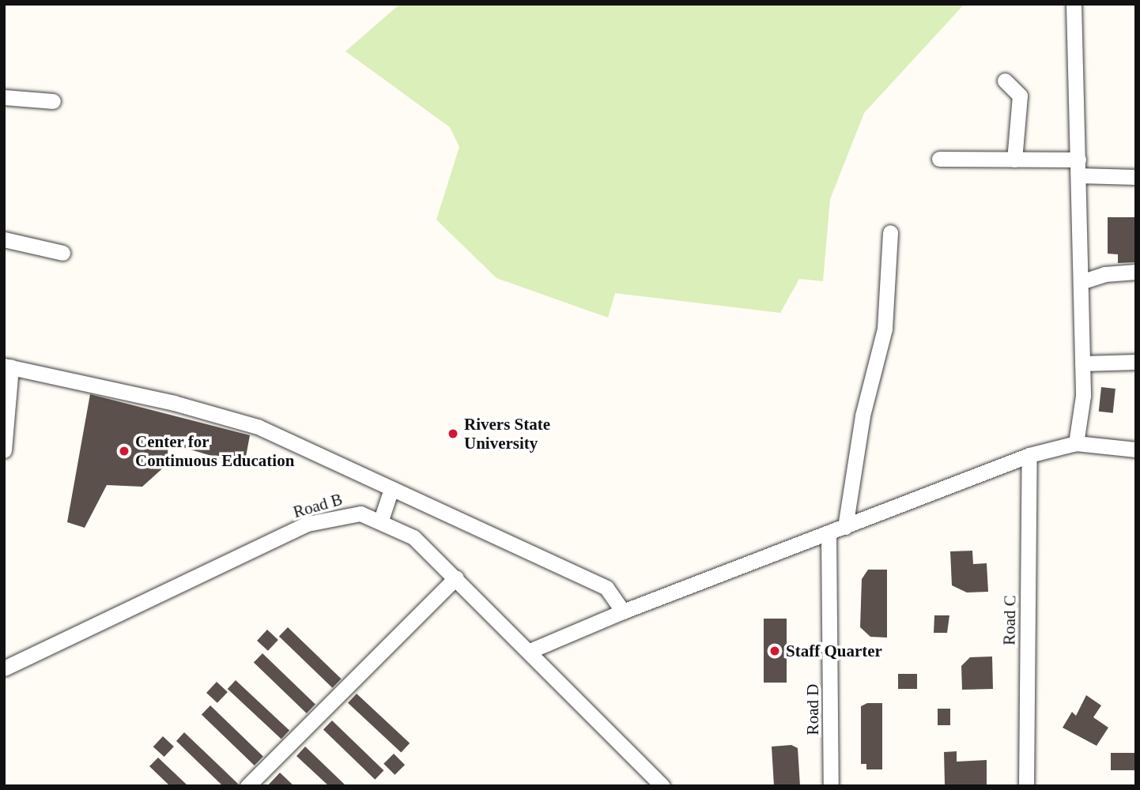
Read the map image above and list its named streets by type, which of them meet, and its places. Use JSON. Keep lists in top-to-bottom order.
{
  "streets": {
    "street": ["Road B", "Road C", "Road D"]
  },
  "places": ["Rivers State University", "Center for Continuous Education", "Staff Quarter"]
}
